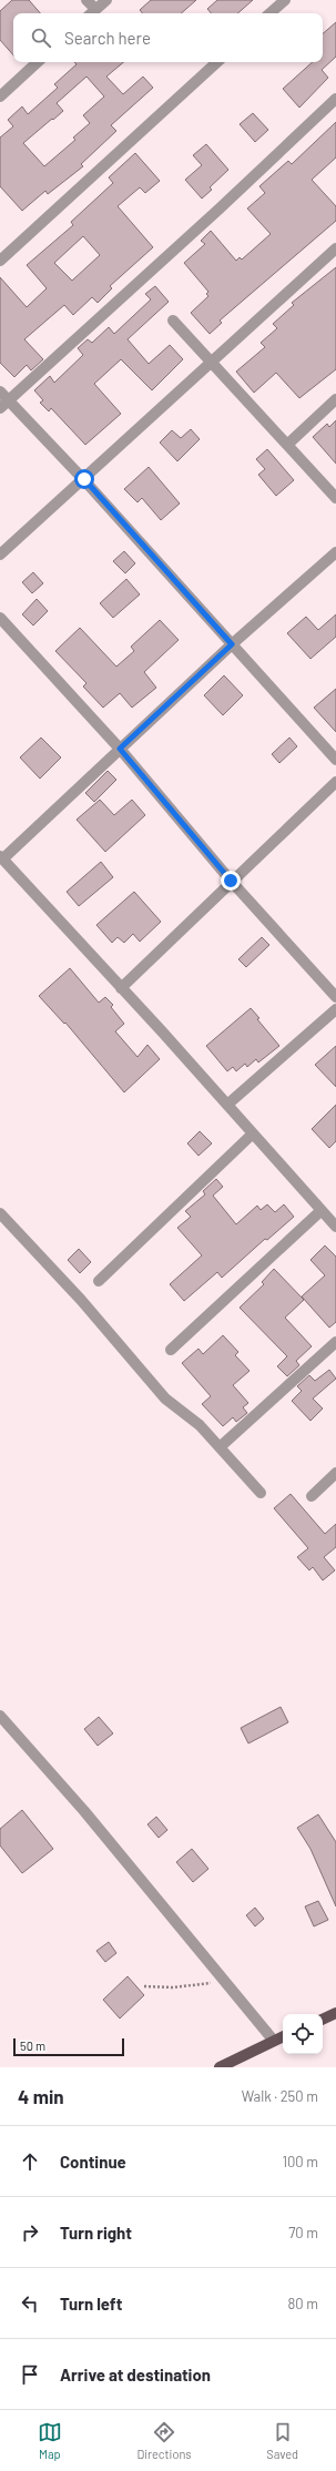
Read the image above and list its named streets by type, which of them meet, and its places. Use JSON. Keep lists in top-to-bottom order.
{
  "scale_bar": "50 m",
  "page": {
    "search": "Search here",
    "scale": "50 m",
    "heading": ["4 min", "Walk · 250 m"],
    "list": [
      ["Continue", "100 m"],
      ["Turn right", "70 m"],
      ["Turn left", "80 m"],
      "Arrive at destination"
    ],
    "nav": ["Map", "Directions", "Saved"]
  }
}
